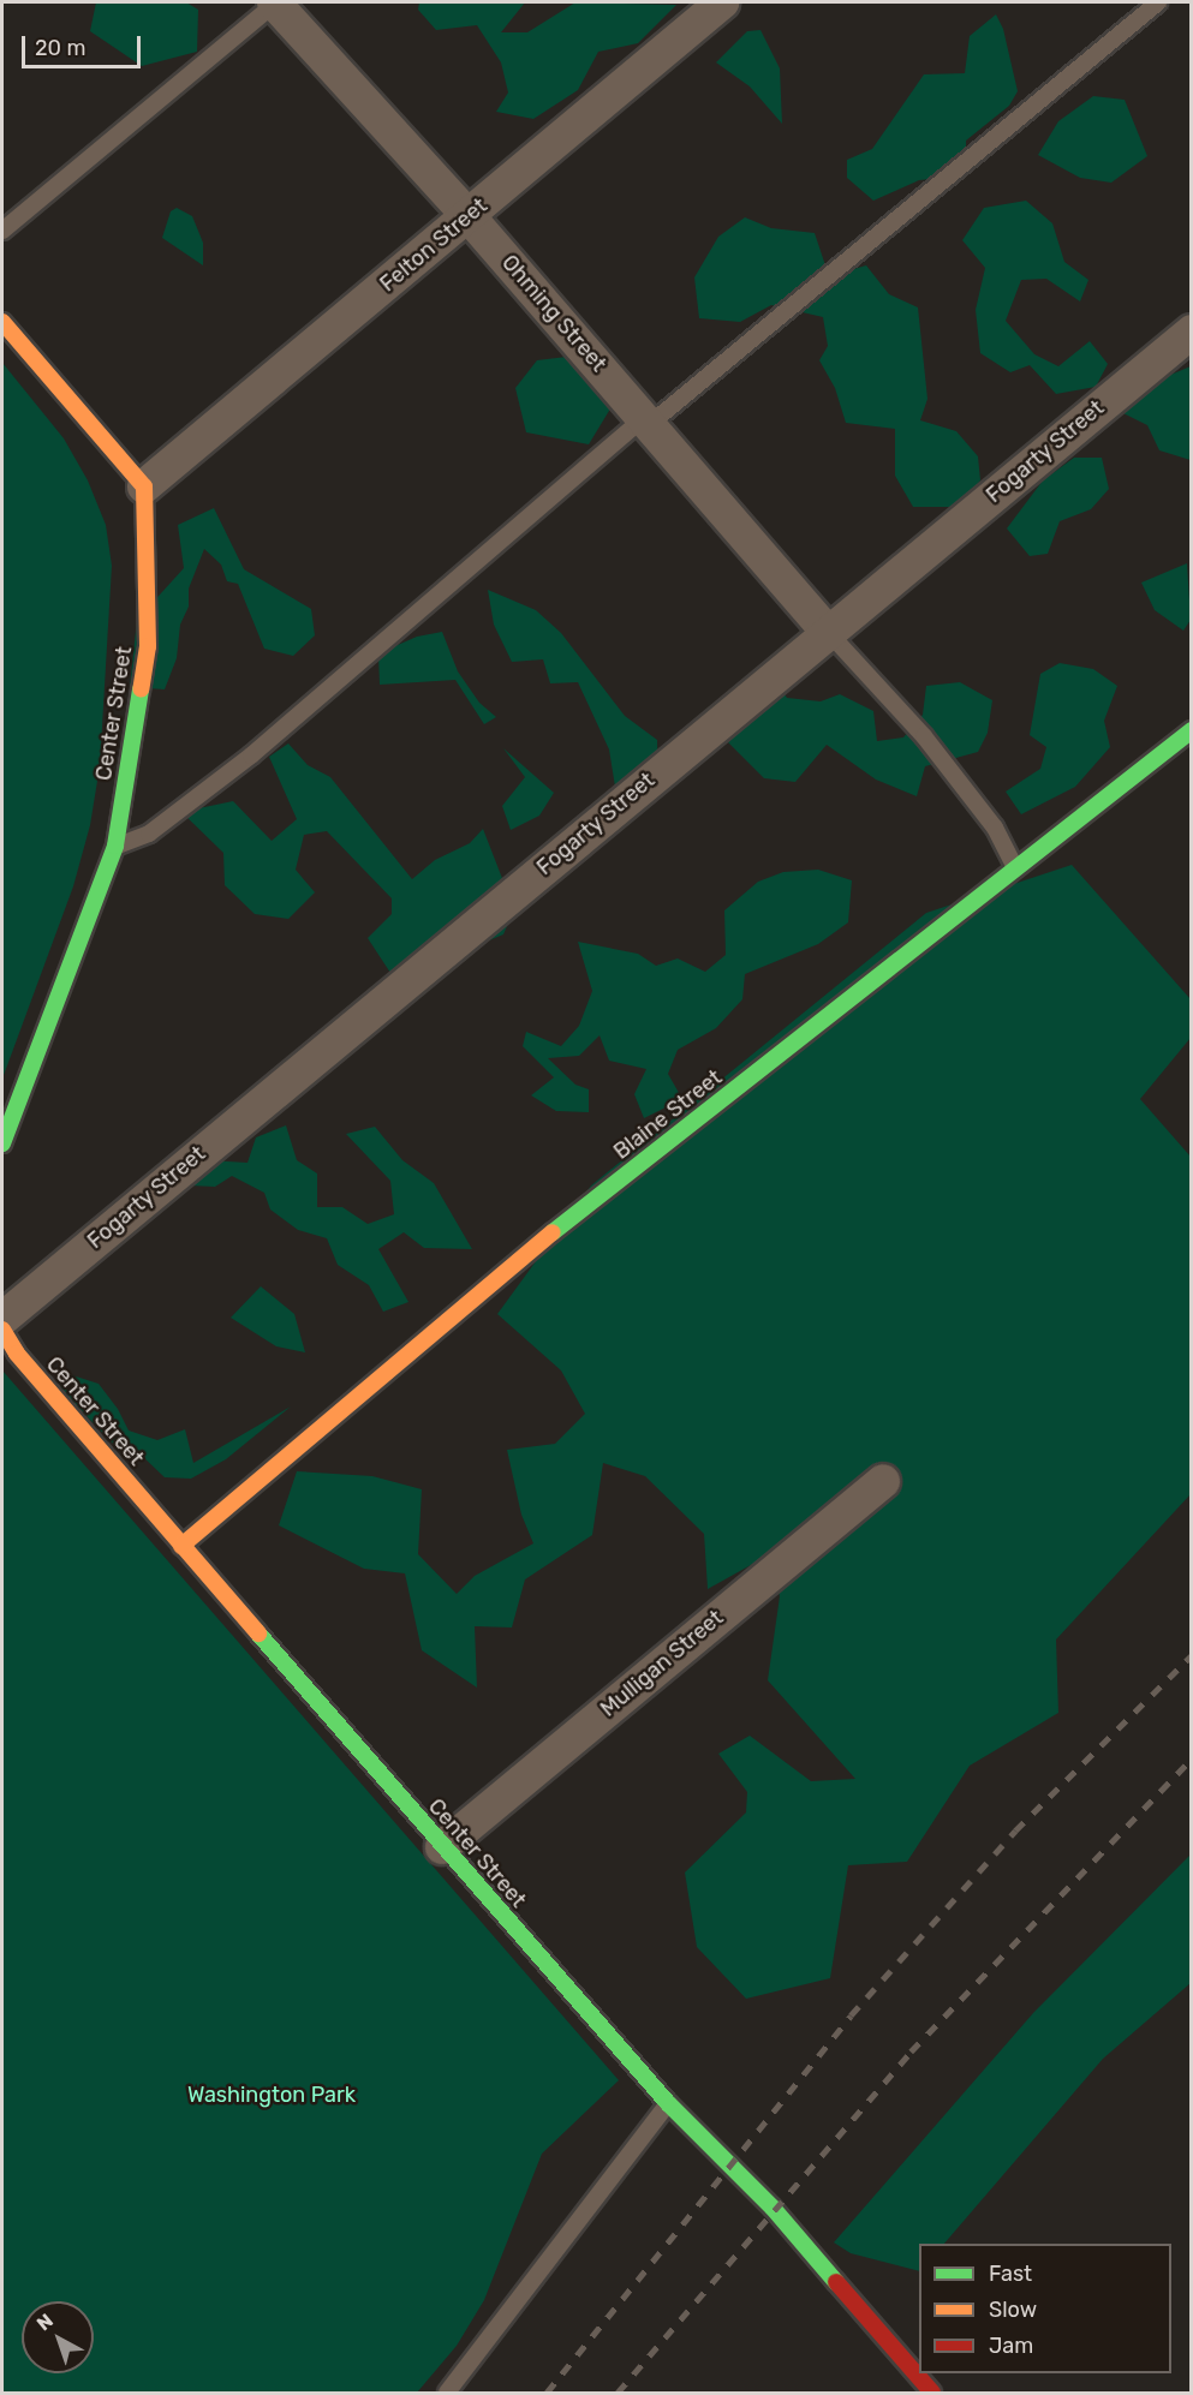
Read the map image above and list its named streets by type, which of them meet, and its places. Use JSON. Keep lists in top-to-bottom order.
{
  "streets": {
    "street": [
      "Felton Street",
      "Ohming Street",
      "Fogarty Street",
      "Center Street",
      "Blaine Street",
      "Mulligan Street"
    ]
  },
  "crossings": [
    ["Felton Street", "Ohming Street"],
    ["Felton Street", "Center Street"],
    ["Ohming Street", "Fogarty Street"],
    ["Center Street", "Blaine Street"],
    ["Center Street", "Mulligan Street"]
  ],
  "parks": ["Washington Park"],
  "legend": ["Fast", "Slow", "Jam"],
  "scale_bar": "20 m",
  "north": "top left"
}
